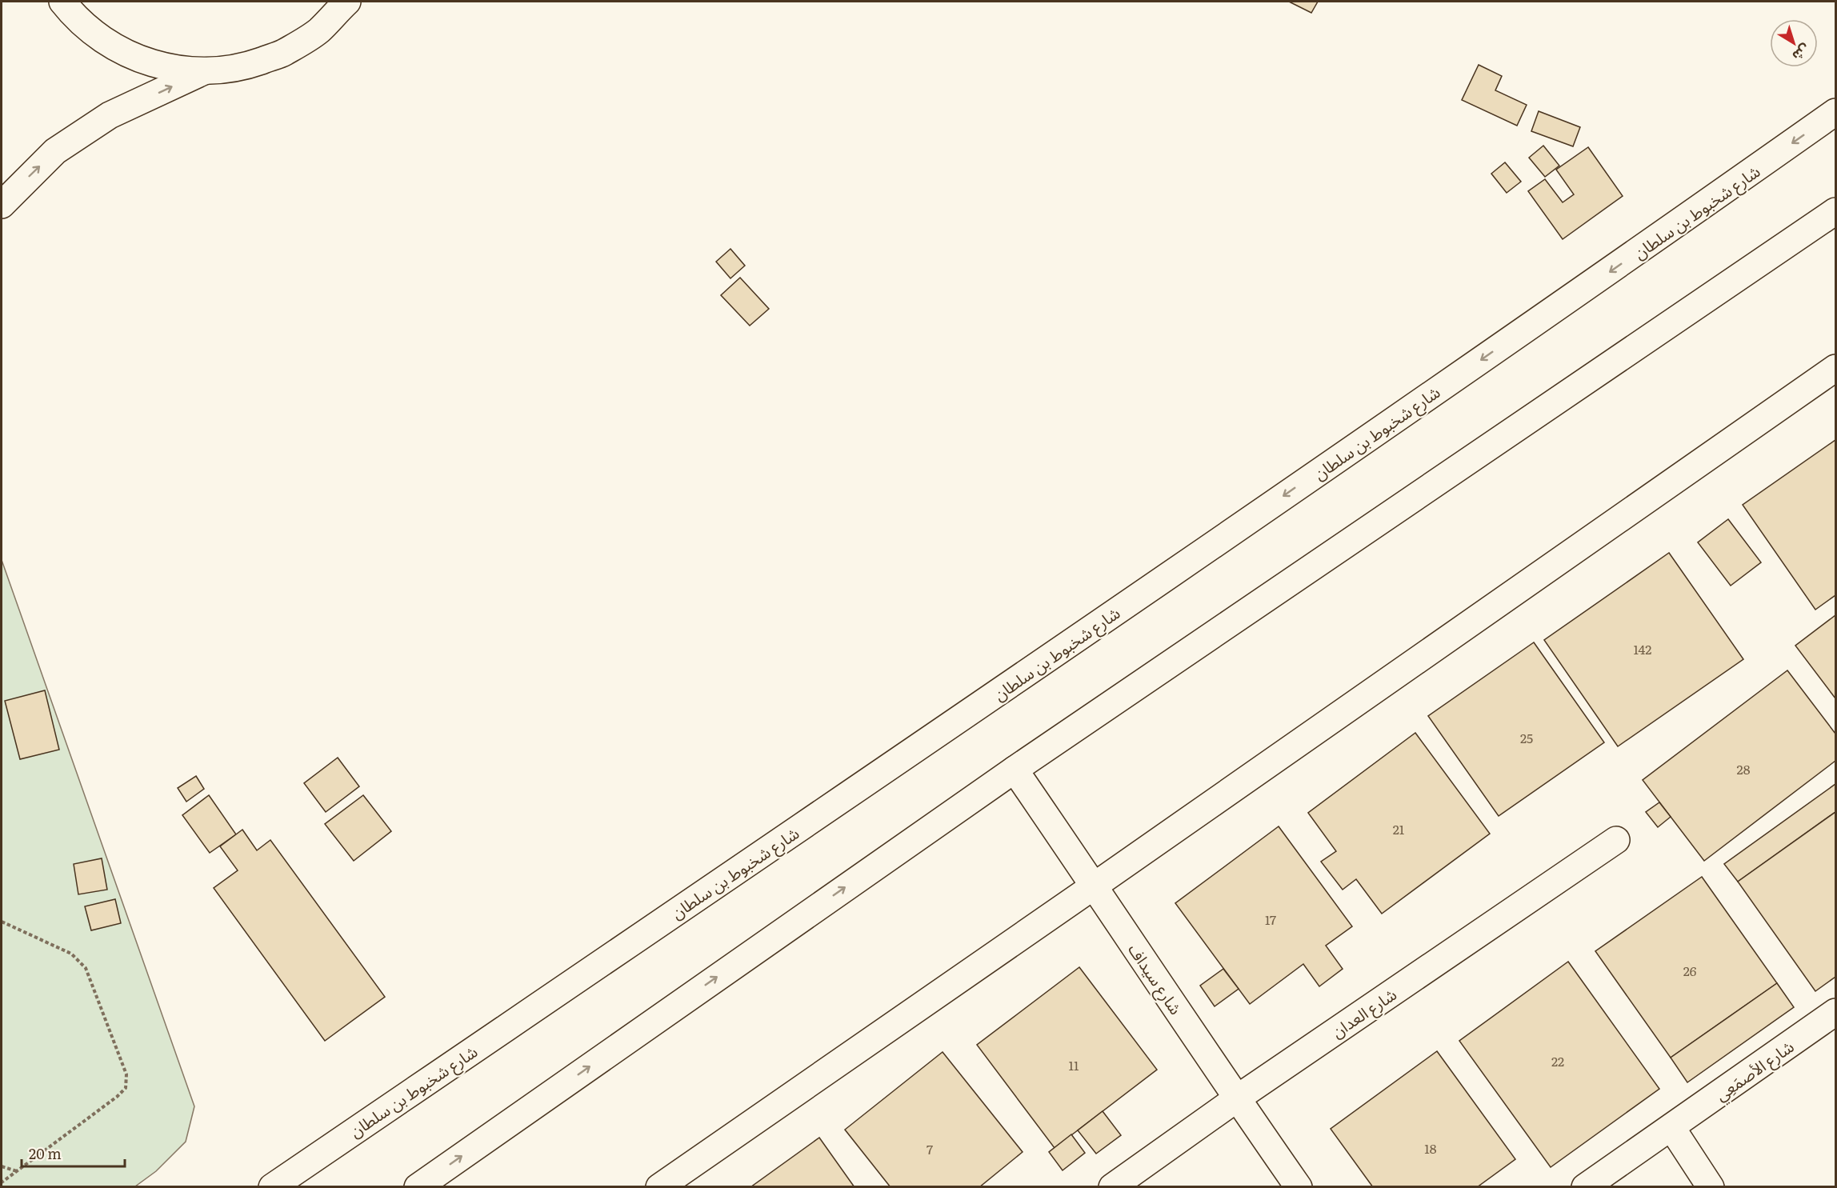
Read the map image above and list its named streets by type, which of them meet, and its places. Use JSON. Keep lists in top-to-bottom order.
{
  "streets": {
    "main road": [
      "شارع شخبوط بن سلطان",
      "شارع سيداف",
      "شارع العدان",
      "شارع الأصمَعِي"
    ]
  },
  "crossings": [
    ["شارع سيداف", "شارع العدان"]
  ],
  "house_numbers": [
    "142",
    "25",
    "28",
    "21",
    "17",
    "26",
    "22",
    "11",
    "18",
    "7"
  ],
  "scale_bar": "20 m",
  "north": "bottom right"
}
